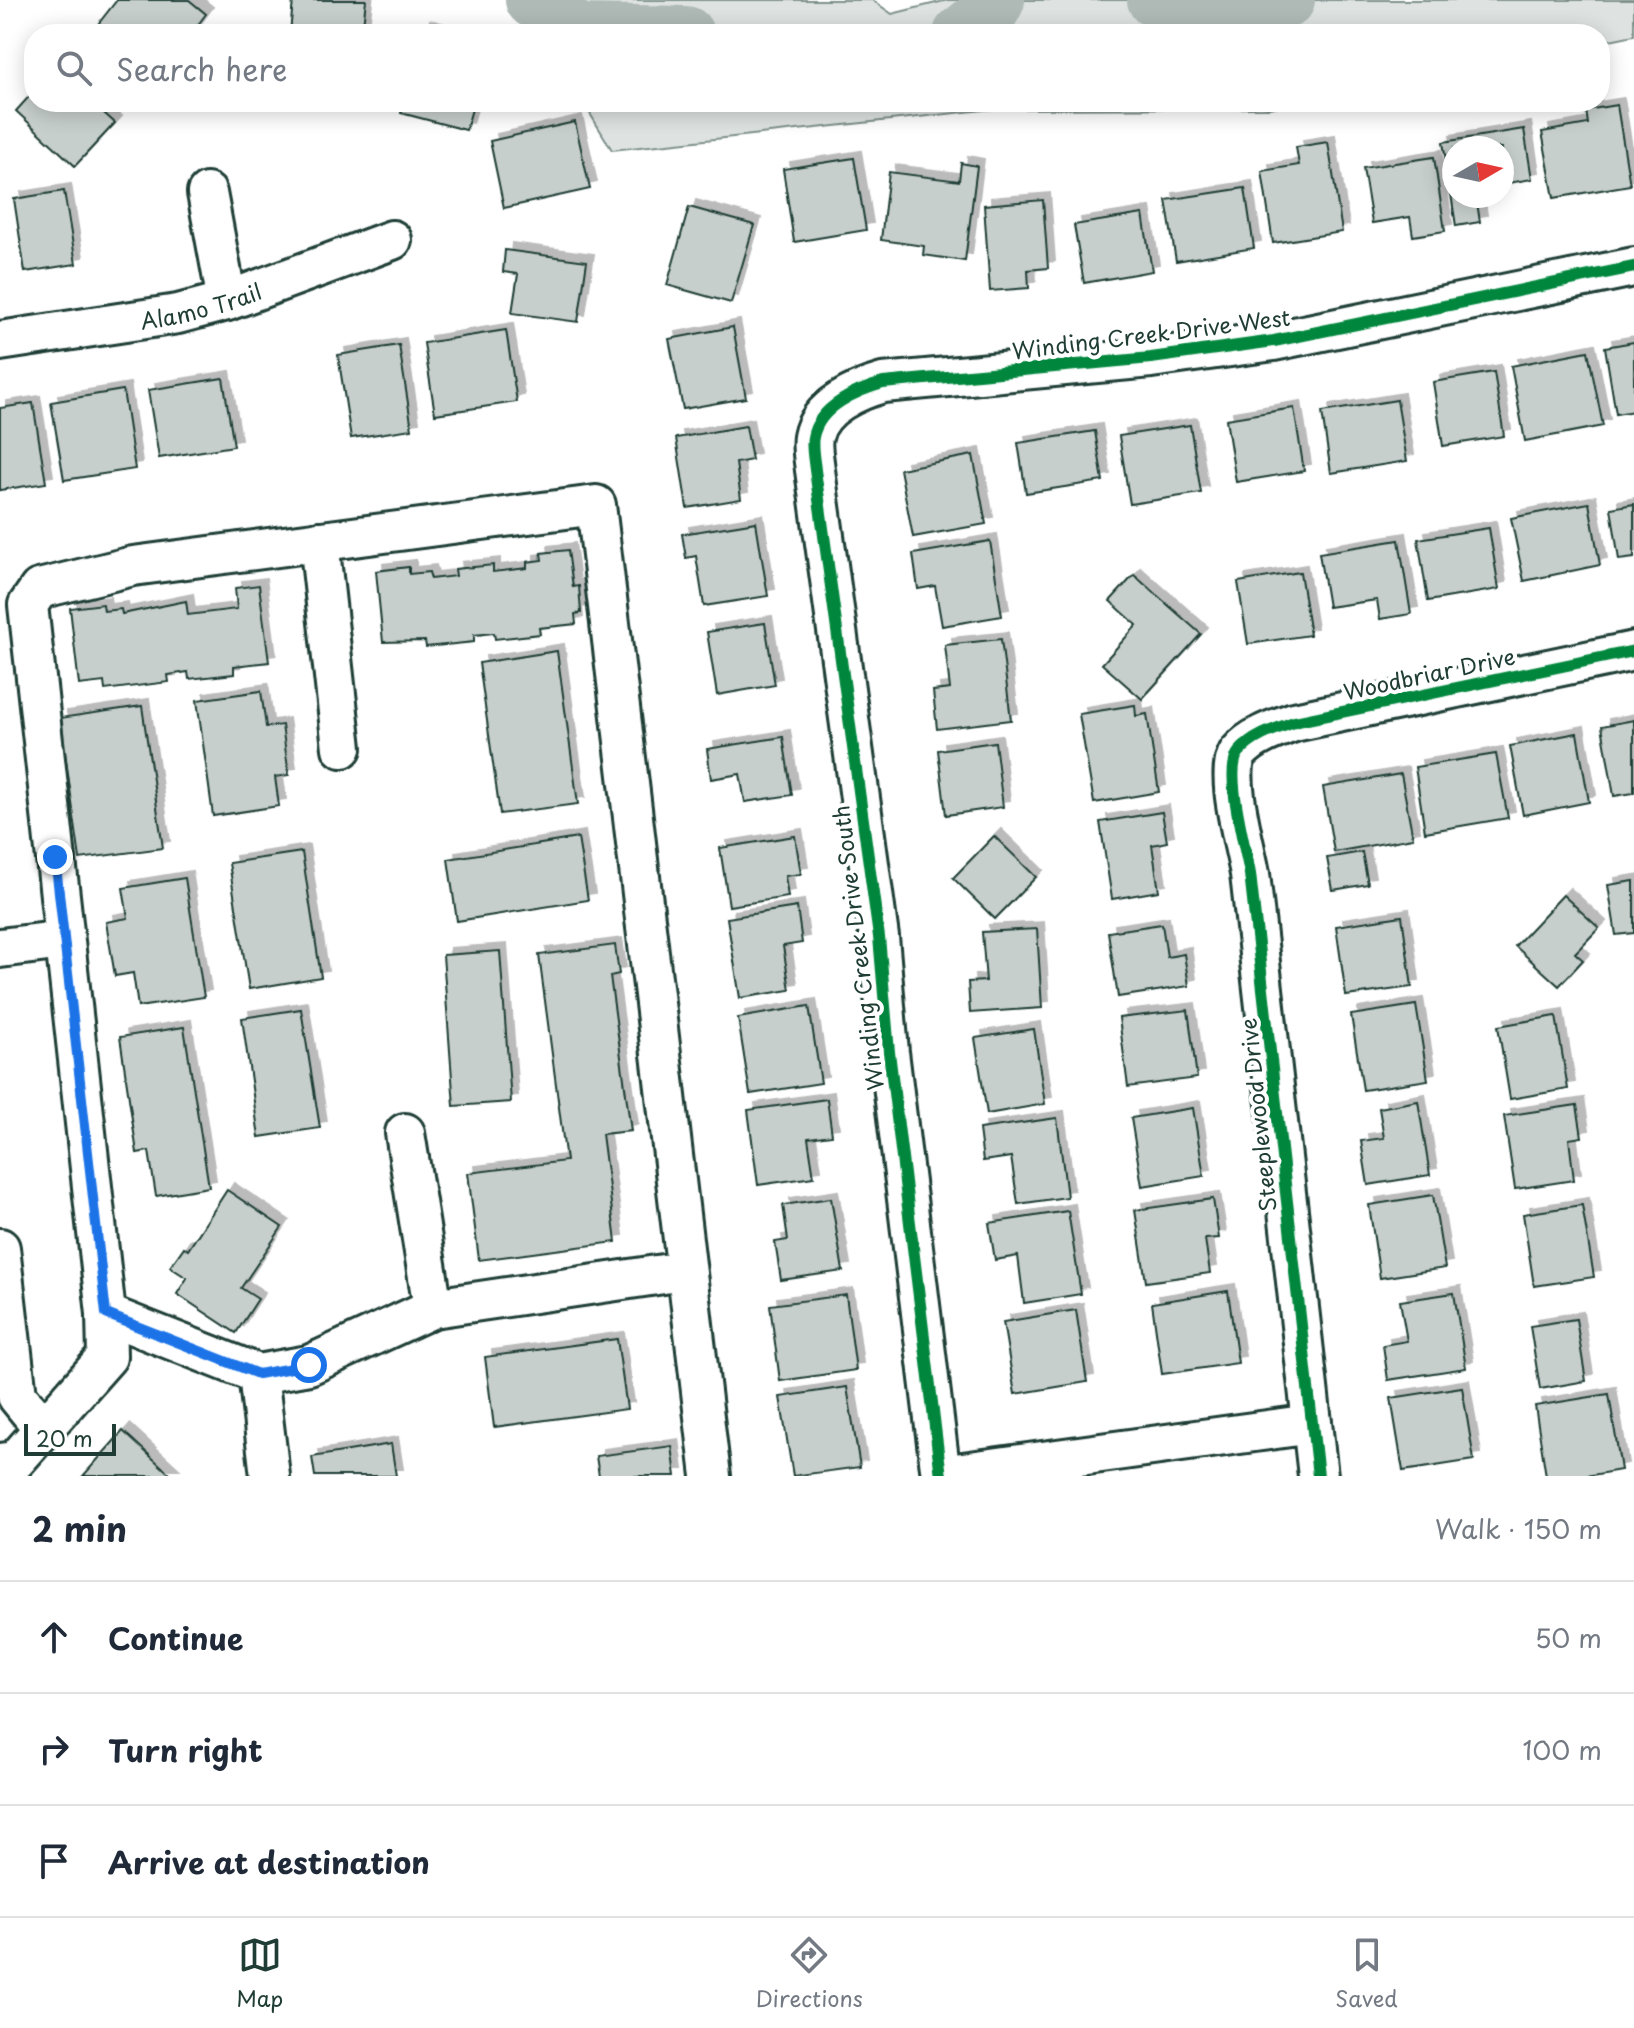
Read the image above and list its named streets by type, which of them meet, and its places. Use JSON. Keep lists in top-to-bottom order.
{
  "streets": {
    "street": [
      "Alamo Trail",
      "Winding Creek Drive West",
      "Woodbriar Drive",
      "Winding Creek Drive South",
      "Steeplewood Drive"
    ]
  },
  "crossings": [
    ["Winding Creek Drive West", "Winding Creek Drive South"],
    ["Woodbriar Drive", "Steeplewood Drive"]
  ],
  "scale_bar": "20 m",
  "north": "right",
  "page": {
    "search": "Search here",
    "scale": "20 m",
    "heading": ["2 min", "Walk · 150 m"],
    "list": [
      ["Continue", "50 m"],
      ["Turn right", "100 m"],
      "Arrive at destination"
    ],
    "nav": ["Map", "Directions", "Saved"]
  }
}
